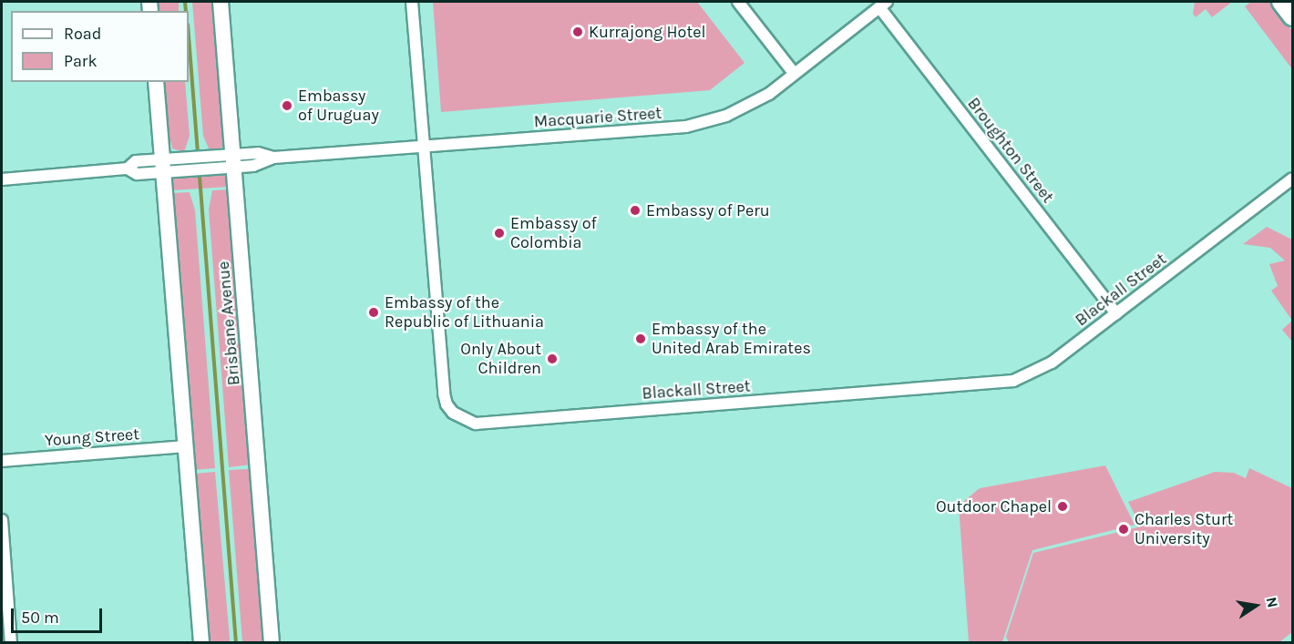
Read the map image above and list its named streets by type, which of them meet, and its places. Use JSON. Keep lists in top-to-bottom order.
{
  "streets": {
    "main road": ["Brisbane Avenue"],
    "street": [
      "Macquarie Street",
      "Broughton Street",
      "Blackall Street",
      "Young Street"
    ]
  },
  "crossings": [
    ["Macquarie Street", "Broughton Street"],
    ["Macquarie Street", "Blackall Street"],
    ["Macquarie Street", "Brisbane Avenue"],
    ["Broughton Street", "Blackall Street"]
  ],
  "places": [
    "Kurrajong Hotel",
    "Embassy of Uruguay",
    "Embassy of Peru",
    "Embassy of Colombia",
    "Embassy of the Republic of Lithuania",
    "Embassy of the United Arab Emirates",
    "Only About Children",
    "Outdoor Chapel",
    "Charles Sturt University"
  ],
  "legend": ["Road", "Park"],
  "scale_bar": "50 m",
  "north": "right"
}
